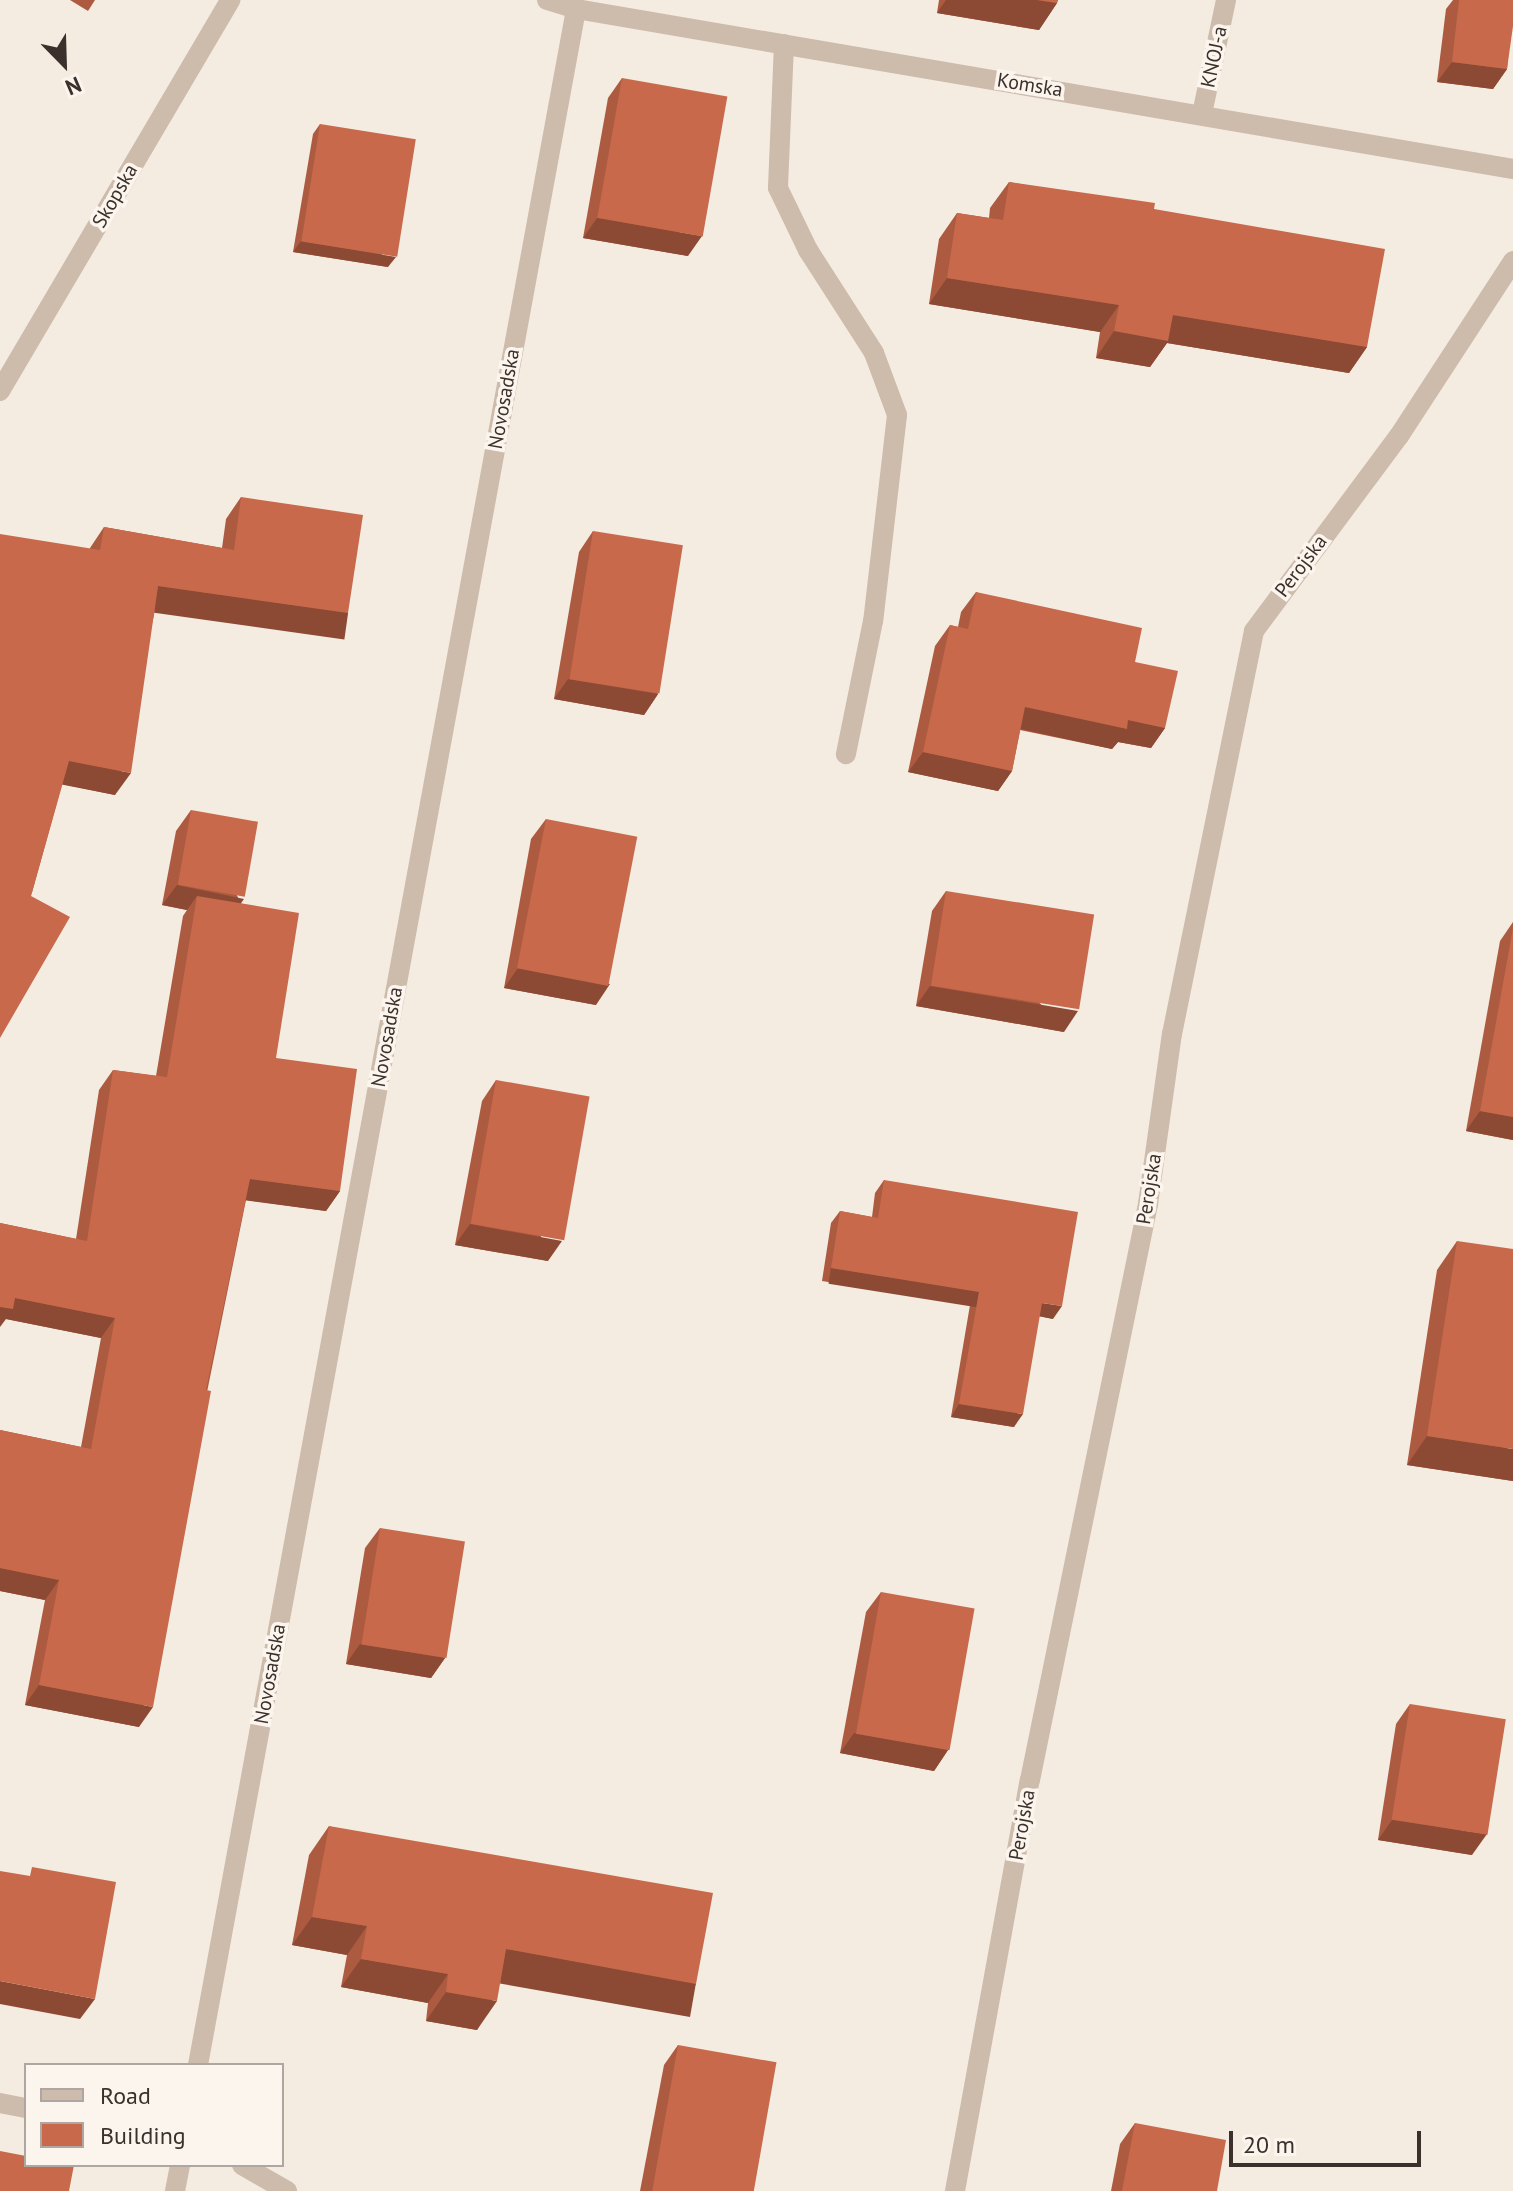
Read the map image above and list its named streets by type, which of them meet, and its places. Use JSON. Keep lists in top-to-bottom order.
{
  "streets": {
    "street": [
      "KNOJ-a",
      "Komska",
      "Skopska",
      "Novosadska",
      "Perojska"
    ]
  },
  "crossings": [
    ["KNOJ-a", "Komska"],
    ["Komska", "Novosadska"]
  ],
  "legend": ["Road", "Building"],
  "scale_bar": "20 m",
  "north": "bottom right"
}
